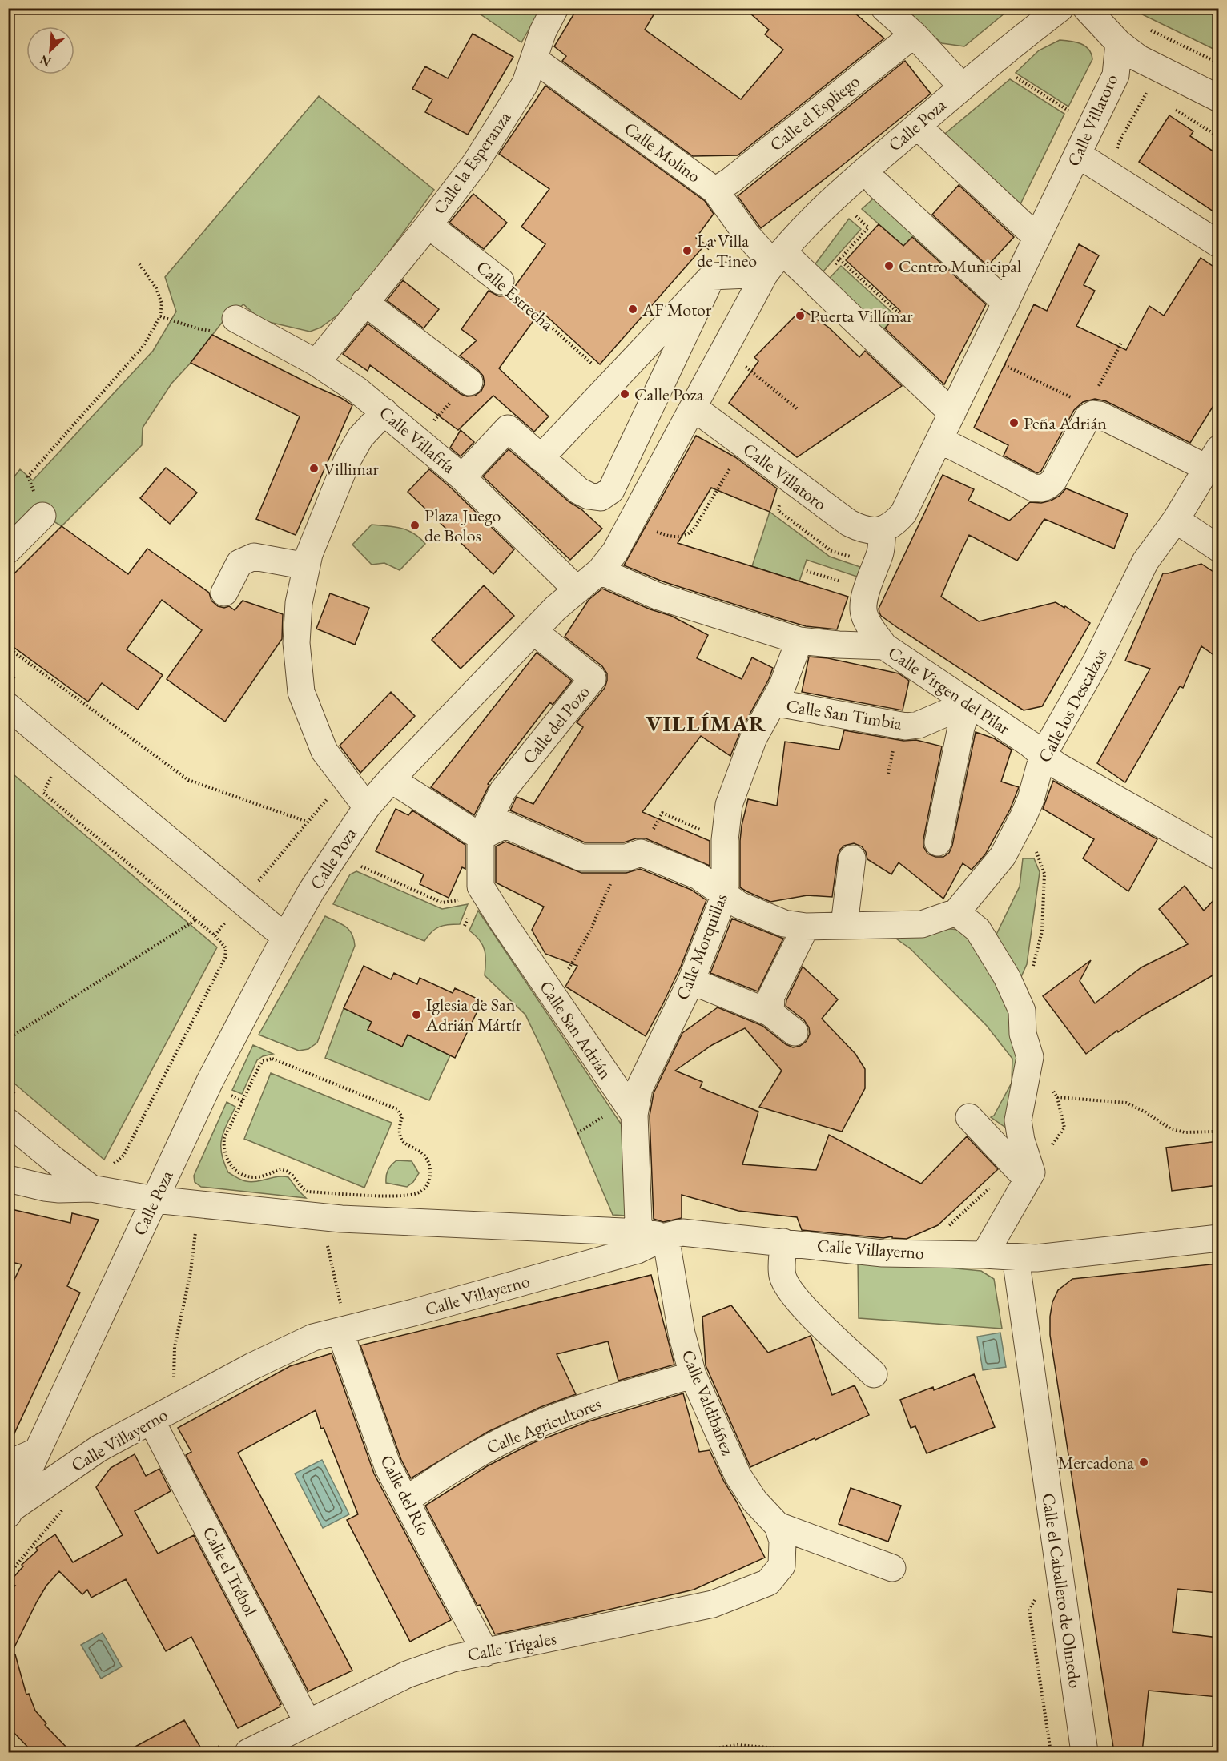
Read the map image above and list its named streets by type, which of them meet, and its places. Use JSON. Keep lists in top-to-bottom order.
{
  "streets": {
    "street": [
      "Calle el Espliego",
      "Calle Villatoro",
      "Calle Poza",
      "Calle Molino",
      "Calle la Esperanza",
      "Calle Estrecha",
      "Calle Villafría",
      "Calle Virgen del Pilar",
      "Calle los Descalzos",
      "Calle San Timbia",
      "Calle del Pozo",
      "Calle Morquillas",
      "Calle San Adrián",
      "Calle Villayerno",
      "Calle Valdibáñez",
      "Calle Agricultores",
      "Calle del Río",
      "Calle el Trébol",
      "Calle el Caballero de Olmedo",
      "Calle Trigales"
    ]
  },
  "crossings": [
    ["Calle el Espliego", "Calle Molino"],
    ["Calle Villatoro", "Calle Poza"],
    ["Calle Poza", "Calle Molino"],
    ["Calle Poza", "Calle Villafría"],
    ["Calle Poza", "Calle Virgen del Pilar"],
    ["Calle Poza", "Calle del Pozo"],
    ["Calle Poza", "Calle Villayerno"],
    ["Calle Molino", "Calle la Esperanza"],
    ["Calle la Esperanza", "Calle Estrecha"],
    ["Calle la Esperanza", "Calle Villafría"],
    ["Calle Virgen del Pilar", "Calle los Descalzos"],
    ["Calle Virgen del Pilar", "Calle San Timbia"],
    ["Calle Virgen del Pilar", "Calle Morquillas"],
    ["Calle San Timbia", "Calle Morquillas"],
    ["Calle Morquillas", "Calle San Adrián"],
    ["Calle Villayerno", "Calle Valdibáñez"],
    ["Calle Villayerno", "Calle del Río"],
    ["Calle Villayerno", "Calle el Trébol"],
    ["Calle Villayerno", "Calle el Caballero de Olmedo"],
    ["Calle Valdibáñez", "Calle Agricultores"],
    ["Calle Valdibáñez", "Calle Trigales"],
    ["Calle Agricultores", "Calle del Río"],
    ["Calle del Río", "Calle Trigales"],
    ["Calle el Trébol", "Calle Trigales"]
  ],
  "districts": ["VILLÍMAR"],
  "places": [
    "La Villa de Tineo",
    "Centro Municipal",
    "AF Motor",
    "Puerta Villímar",
    "Calle Poza",
    "Peña Adrián",
    "Villimar",
    "Plaza Juego de Bolos",
    "Iglesia de San Adrián Mártír",
    "Mercadona"
  ],
  "north": "bottom left"
}
